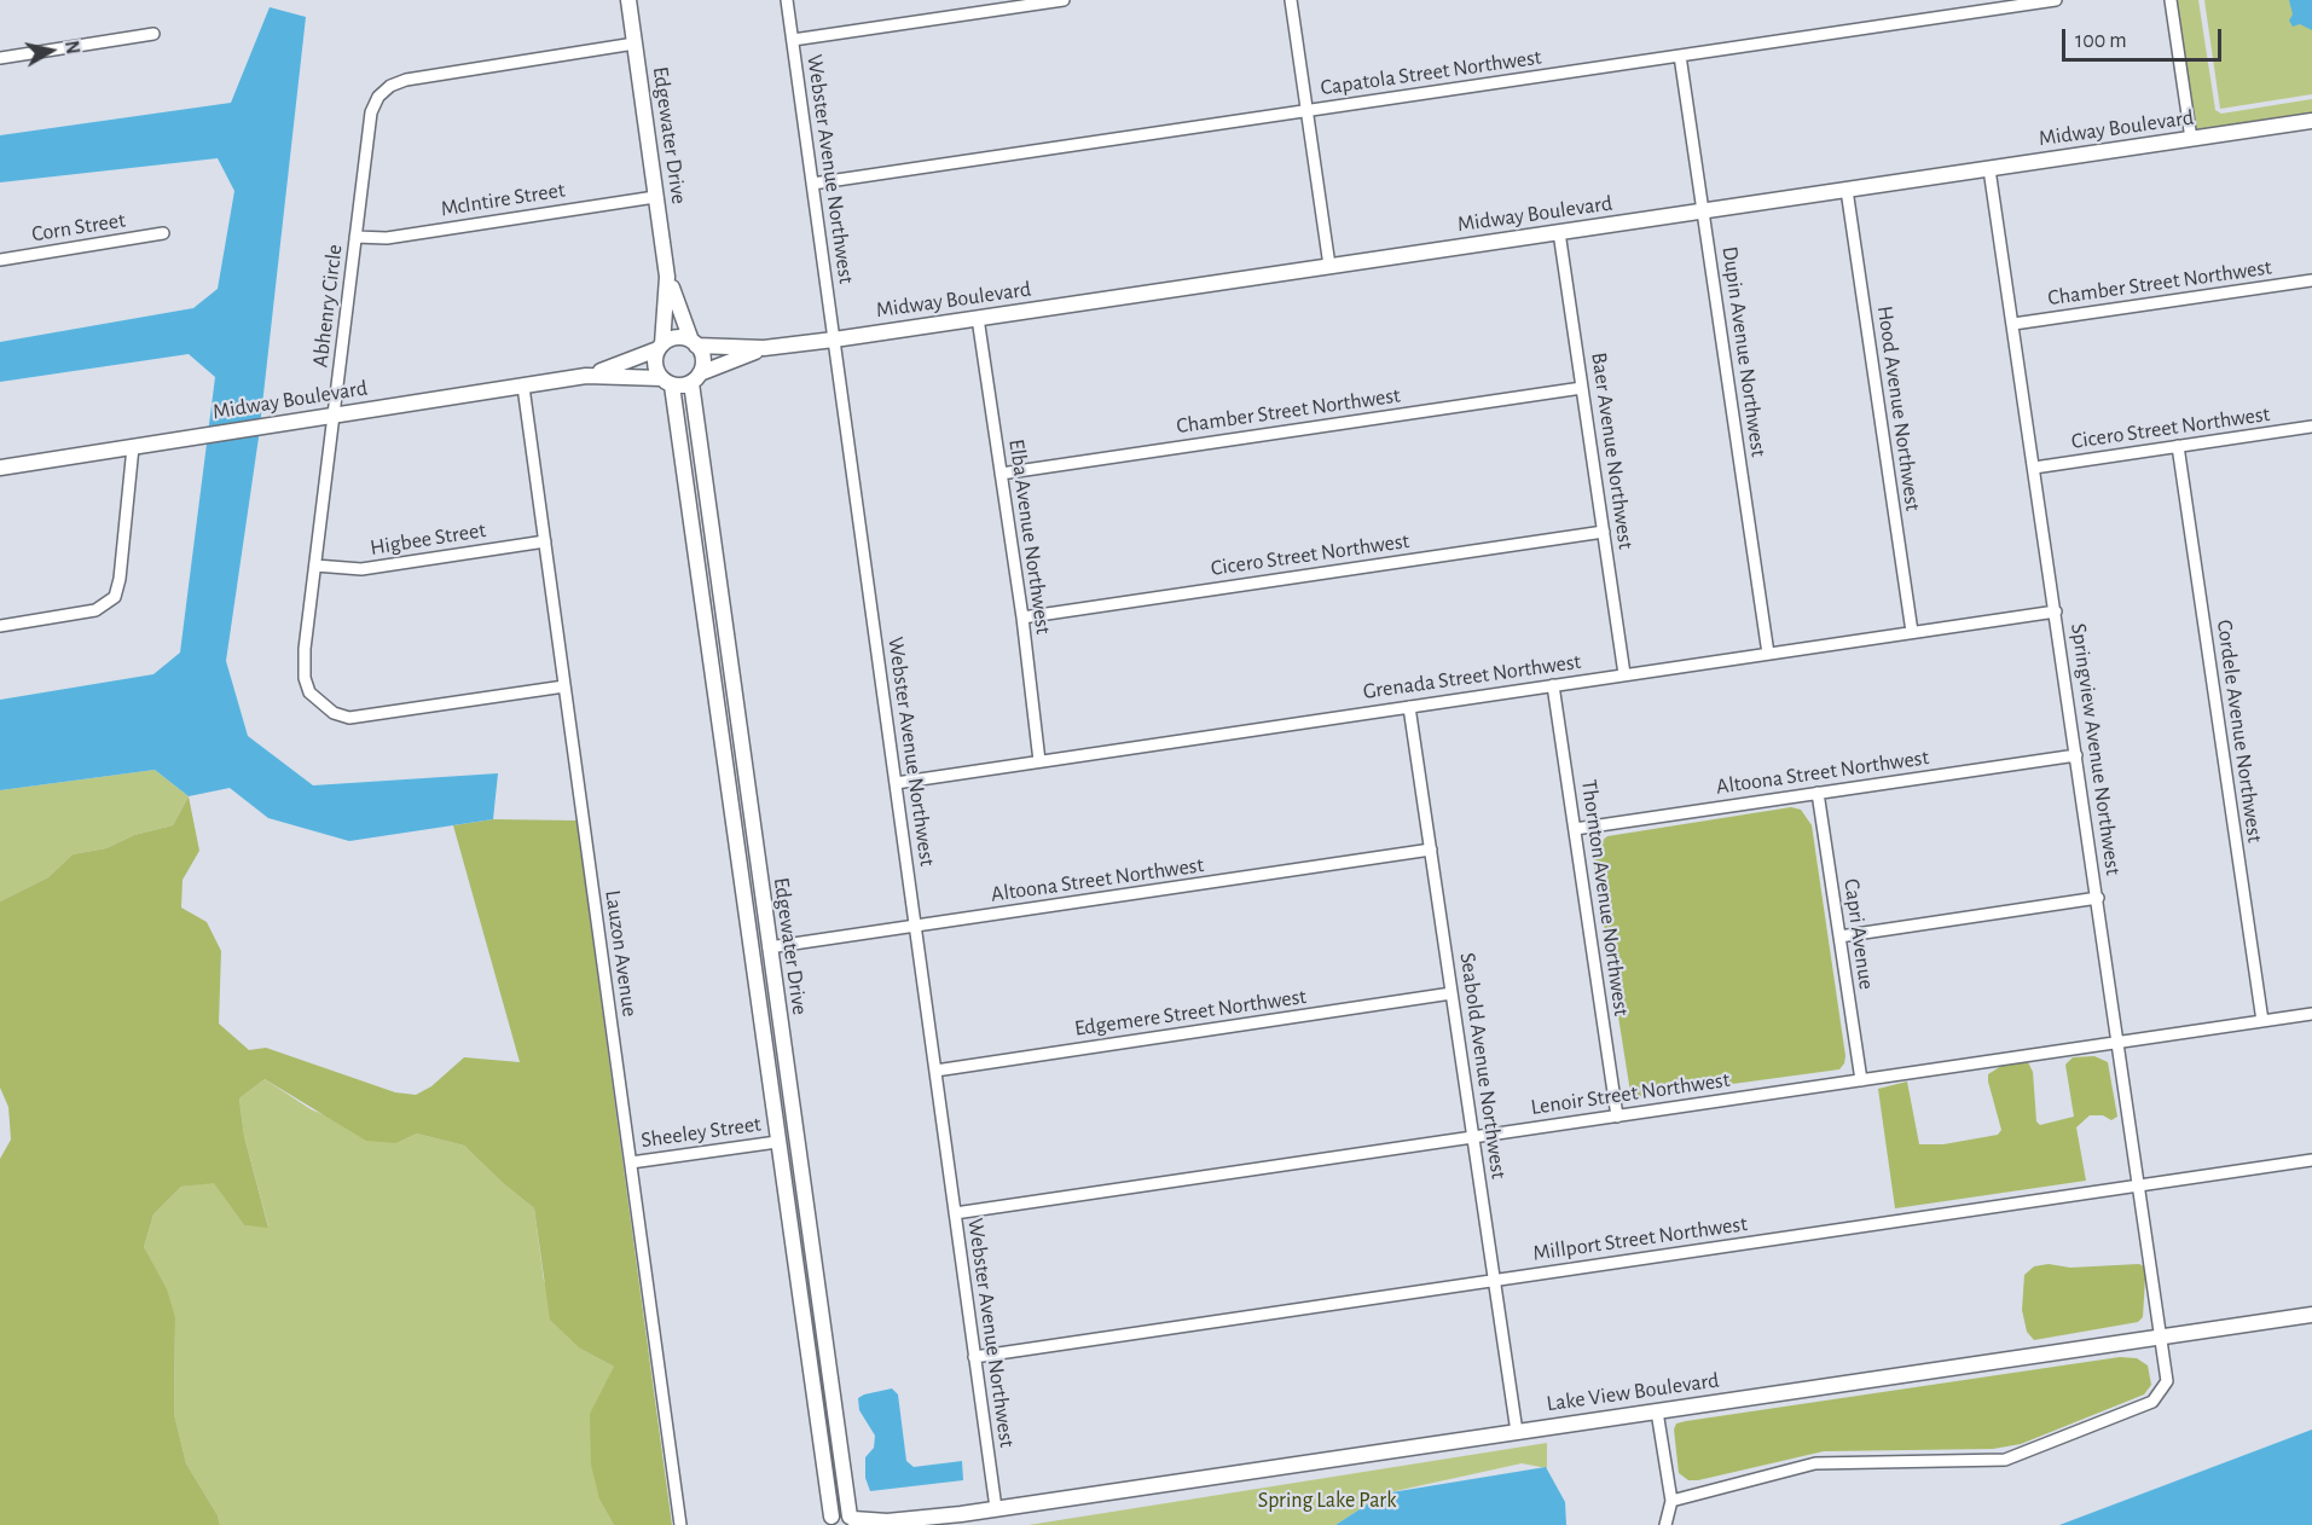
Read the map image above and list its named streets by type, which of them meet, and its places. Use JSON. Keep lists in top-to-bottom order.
{
  "streets": {
    "street": [
      "Capatola Street Northwest",
      "Midway Boulevard",
      "Edgewater Drive",
      "Webster Avenue Northwest",
      "McIntire Street",
      "Corn Street",
      "Chamber Street Northwest",
      "Abhenry Circle",
      "Dupin Avenue Northwest",
      "Hood Avenue Northwest",
      "Cicero Street Northwest",
      "Baer Avenue Northwest",
      "Elba Avenue Northwest",
      "Higbee Street",
      "Grenada Street Northwest",
      "Cordele Avenue Northwest",
      "Springview Avenue Northwest",
      "Altoona Street Northwest",
      "Thornton Avenue Northwest",
      "Capri Avenue",
      "Lauzon Avenue",
      "Edgemere Street Northwest",
      "Seabold Avenue Northwest",
      "Lenoir Street Northwest",
      "Sheeley Street",
      "Millport Street Northwest",
      "Lake View Boulevard"
    ]
  },
  "crossings": [
    ["Capatola Street Northwest", "Webster Avenue Northwest"],
    ["Capatola Street Northwest", "Dupin Avenue Northwest"],
    ["Midway Boulevard", "Edgewater Drive"],
    ["Midway Boulevard", "Webster Avenue Northwest"],
    ["Midway Boulevard", "Abhenry Circle"],
    ["Midway Boulevard", "Dupin Avenue Northwest"],
    ["Midway Boulevard", "Hood Avenue Northwest"],
    ["Midway Boulevard", "Baer Avenue Northwest"],
    ["Midway Boulevard", "Elba Avenue Northwest"],
    ["Midway Boulevard", "Springview Avenue Northwest"],
    ["Midway Boulevard", "Lauzon Avenue"],
    ["Edgewater Drive", "McIntire Street"],
    ["Edgewater Drive", "Abhenry Circle"],
    ["Edgewater Drive", "Altoona Street Northwest"],
    ["Edgewater Drive", "Sheeley Street"],
    ["Edgewater Drive", "Lake View Boulevard"],
    ["Webster Avenue Northwest", "Grenada Street Northwest"],
    ["Webster Avenue Northwest", "Altoona Street Northwest"],
    ["Webster Avenue Northwest", "Edgemere Street Northwest"],
    ["Webster Avenue Northwest", "Lenoir Street Northwest"],
    ["Webster Avenue Northwest", "Millport Street Northwest"],
    ["Webster Avenue Northwest", "Lake View Boulevard"],
    ["McIntire Street", "Abhenry Circle"],
    ["Chamber Street Northwest", "Baer Avenue Northwest"],
    ["Chamber Street Northwest", "Elba Avenue Northwest"],
    ["Chamber Street Northwest", "Springview Avenue Northwest"],
    ["Abhenry Circle", "Higbee Street"],
    ["Abhenry Circle", "Lauzon Avenue"],
    ["Dupin Avenue Northwest", "Grenada Street Northwest"],
    ["Hood Avenue Northwest", "Grenada Street Northwest"],
    ["Cicero Street Northwest", "Baer Avenue Northwest"],
    ["Cicero Street Northwest", "Elba Avenue Northwest"],
    ["Cicero Street Northwest", "Cordele Avenue Northwest"],
    ["Cicero Street Northwest", "Springview Avenue Northwest"],
    ["Baer Avenue Northwest", "Grenada Street Northwest"],
    ["Elba Avenue Northwest", "Grenada Street Northwest"],
    ["Higbee Street", "Lauzon Avenue"],
    ["Grenada Street Northwest", "Springview Avenue Northwest"],
    ["Grenada Street Northwest", "Thornton Avenue Northwest"],
    ["Grenada Street Northwest", "Seabold Avenue Northwest"],
    ["Cordele Avenue Northwest", "Lenoir Street Northwest"],
    ["Springview Avenue Northwest", "Altoona Street Northwest"],
    ["Springview Avenue Northwest", "Lenoir Street Northwest"],
    ["Springview Avenue Northwest", "Millport Street Northwest"],
    ["Springview Avenue Northwest", "Lake View Boulevard"],
    ["Altoona Street Northwest", "Thornton Avenue Northwest"],
    ["Altoona Street Northwest", "Capri Avenue"],
    ["Altoona Street Northwest", "Seabold Avenue Northwest"],
    ["Thornton Avenue Northwest", "Lenoir Street Northwest"],
    ["Capri Avenue", "Lenoir Street Northwest"],
    ["Lauzon Avenue", "Sheeley Street"],
    ["Edgemere Street Northwest", "Seabold Avenue Northwest"],
    ["Seabold Avenue Northwest", "Lenoir Street Northwest"],
    ["Seabold Avenue Northwest", "Millport Street Northwest"],
    ["Seabold Avenue Northwest", "Lake View Boulevard"]
  ],
  "parks": ["Spring Lake Park"],
  "scale_bar": "100 m",
  "north": "right"
}
